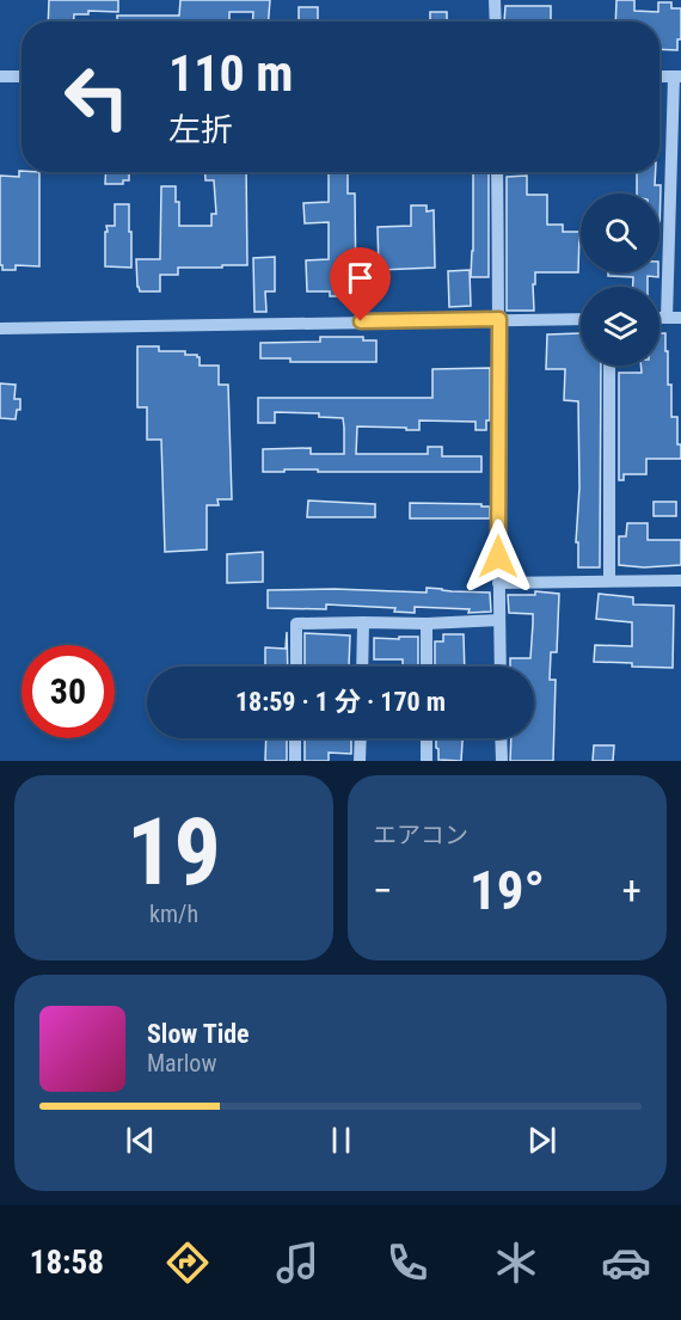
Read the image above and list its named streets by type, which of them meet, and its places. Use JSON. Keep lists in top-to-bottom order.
{
  "page": {
    "turn": ["110 m", "左折"],
    "limit": "30",
    "trip": "18:59 · 1 分 · 170 m",
    "tile": [
      ["19", "km/h"],
      "エアコン"
    ],
    "heat": ["−", "19°", "+"],
    "song": ["Slow Tide", "Marlow"],
    "tabs": "18:58"
  }
}
